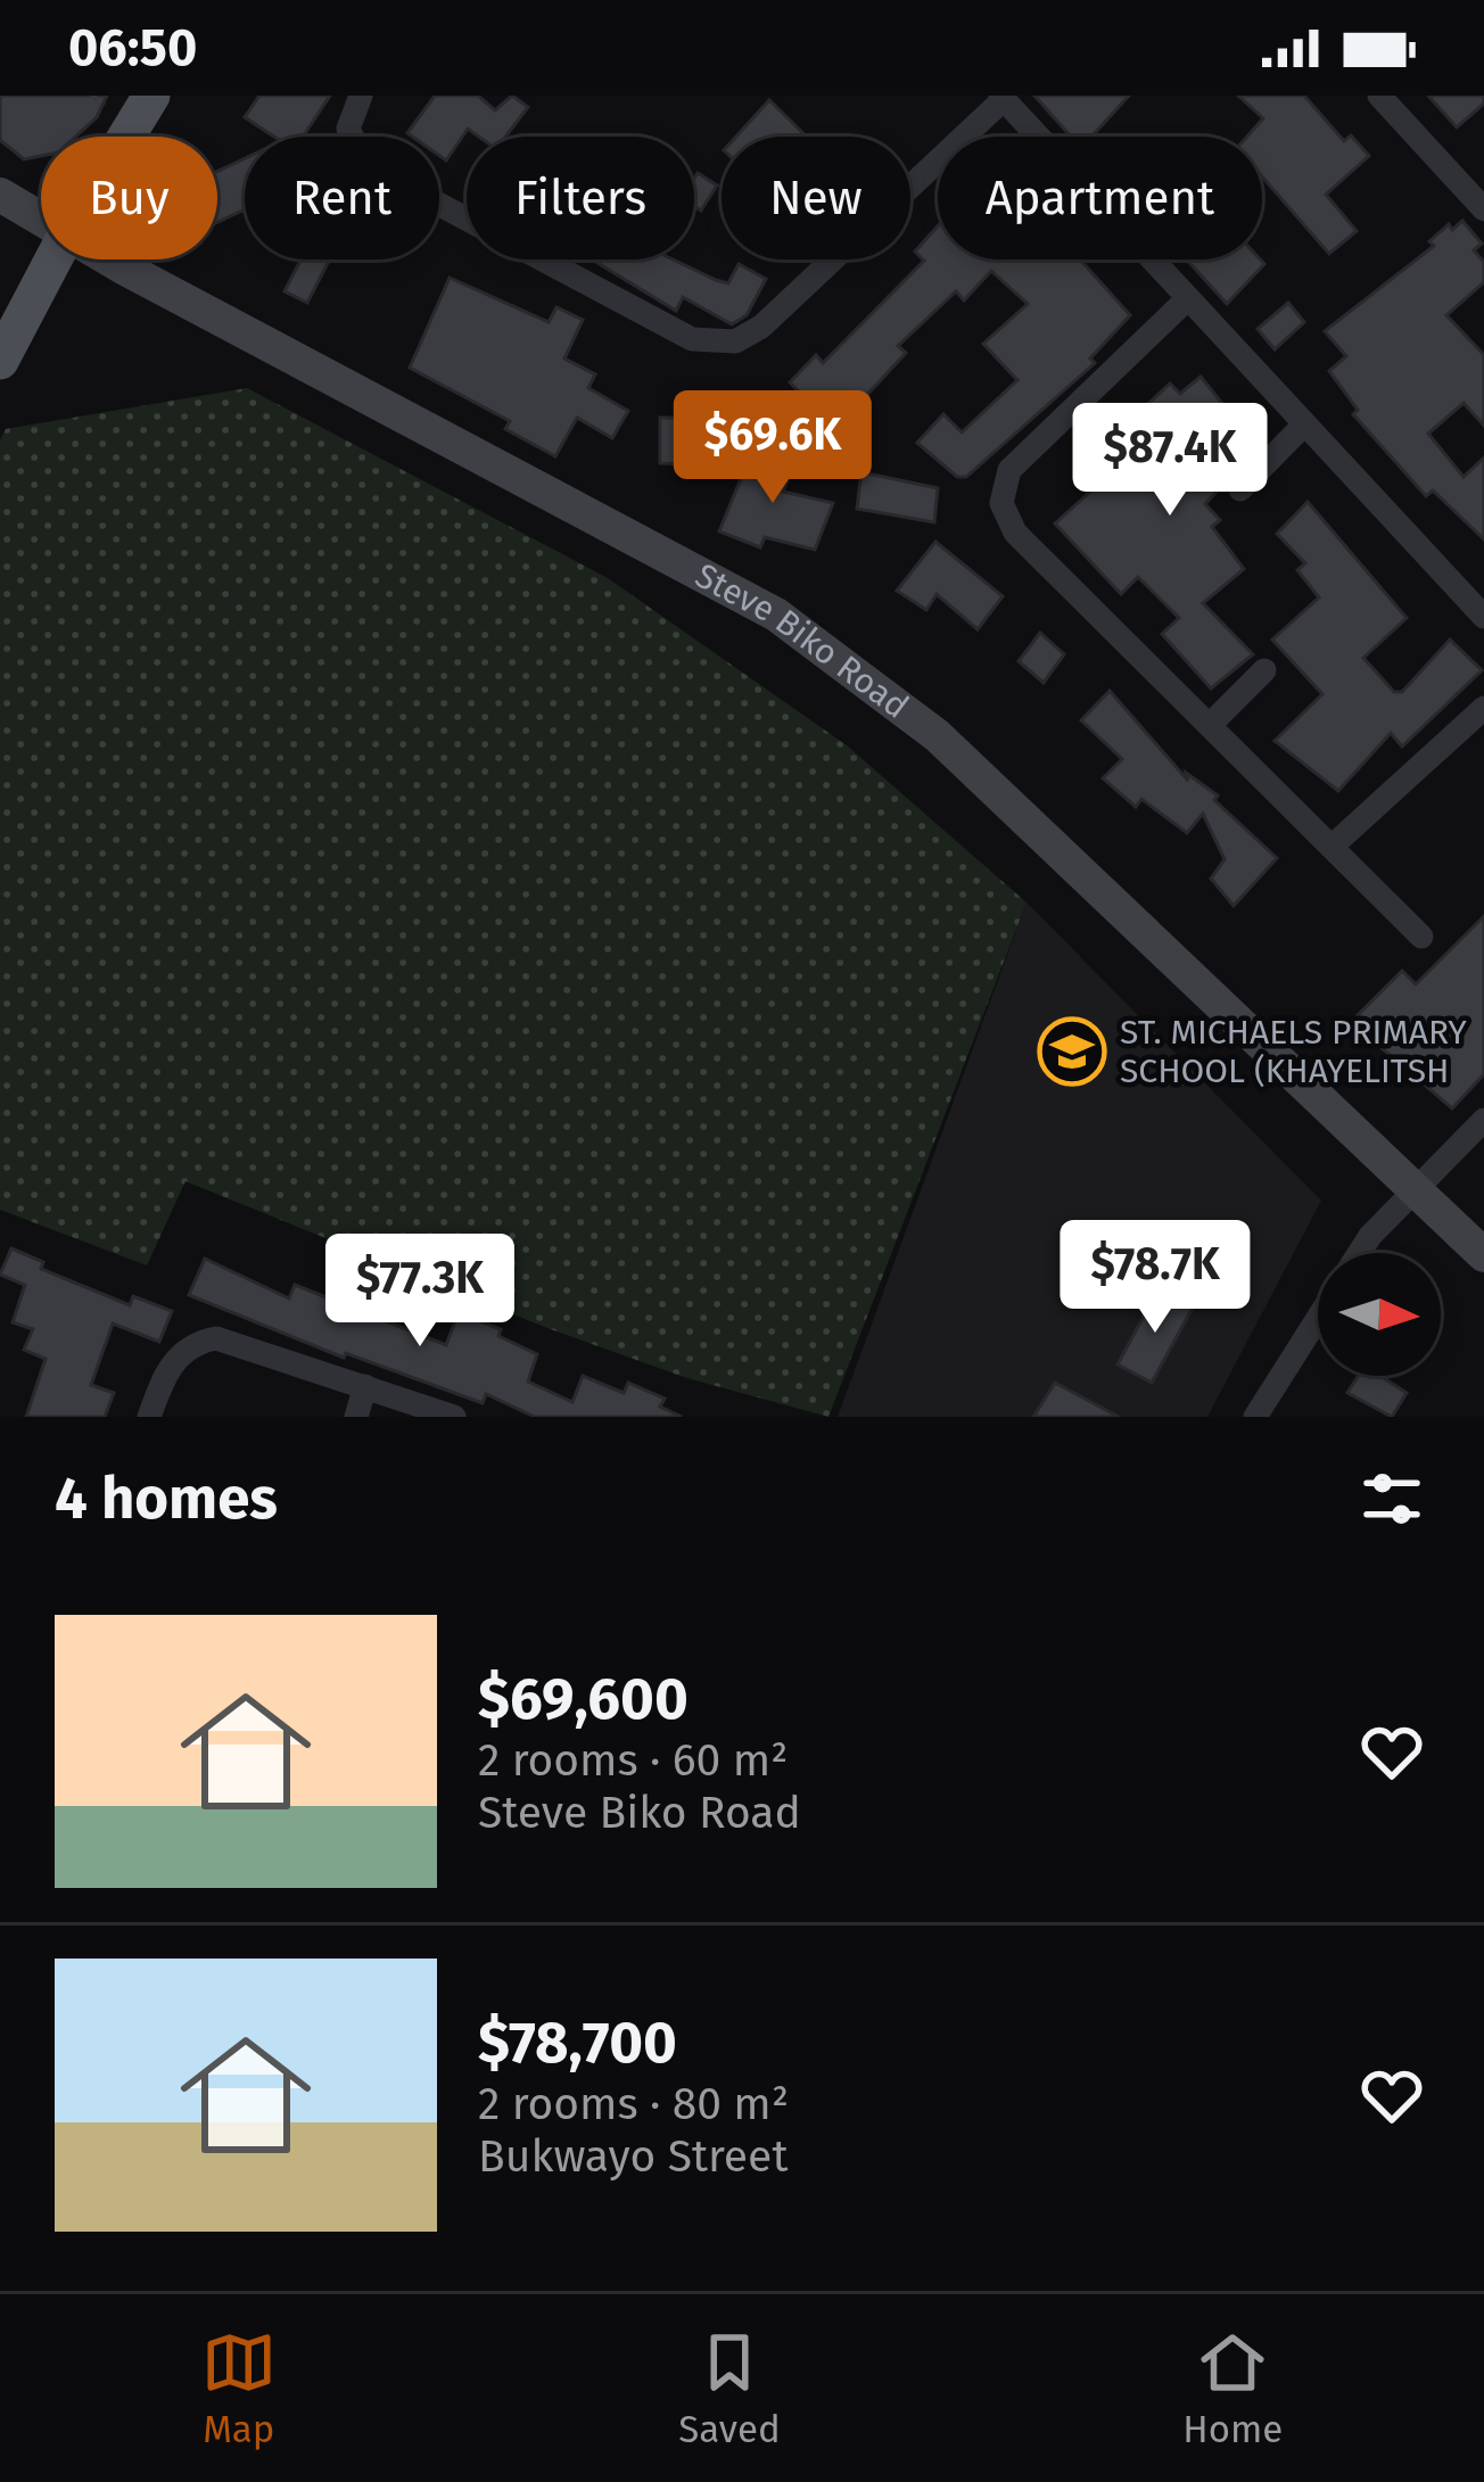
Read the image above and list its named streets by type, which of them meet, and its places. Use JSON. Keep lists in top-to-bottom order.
{
  "streets": {
    "street": ["Steve Biko Road"]
  },
  "places": {
    "school or university": ["ST. MICHAELS PRIMARY SCHOOL (KHAYELITSH"]
  },
  "north": "right",
  "page": {
    "status": "06:50",
    "chip": [
      "Buy",
      "Rent",
      "Filters",
      "New",
      "Apartment"
    ],
    "price": [
      "$69.6K",
      "$87.4K",
      "$78.7K",
      "$77.3K"
    ],
    "heading": "4 homes",
    "list": [
      {
        "name": "$69,600",
        "note": "2 rooms · 60 m² · Steve Biko Road"
      },
      {
        "name": "$78,700",
        "note": "2 rooms · 80 m² · Bukwayo Street"
      }
    ],
    "tabs": ["Map", "Saved", "Home"]
  }
}
